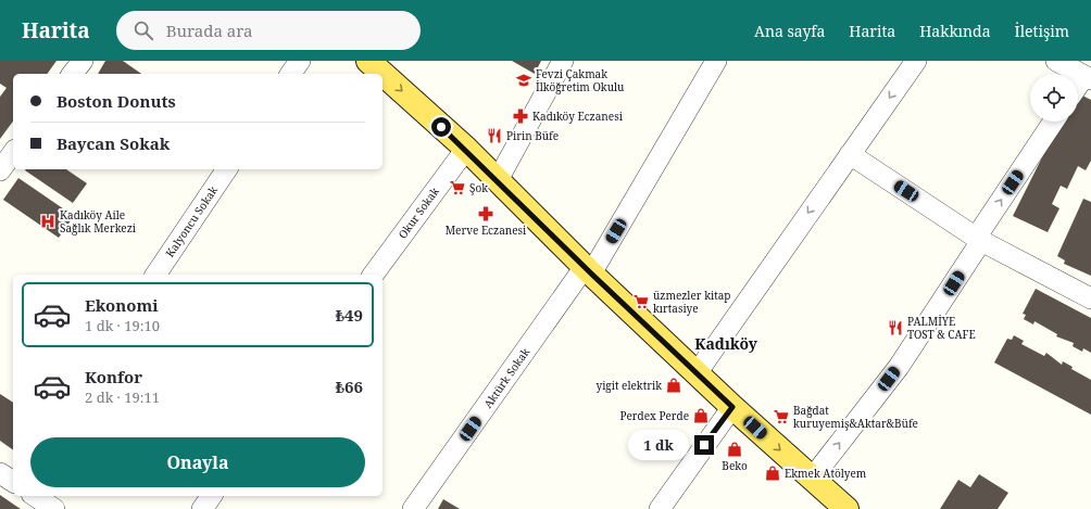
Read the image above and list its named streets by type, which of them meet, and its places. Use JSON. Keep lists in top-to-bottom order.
{
  "streets": {
    "street": ["Okur Sokak", "Kalyoncu Sokak", "Aktürk Sokak"]
  },
  "districts": ["Kadıköy"],
  "places": {
    "school or university": ["Fevzi Çakmak İlköğretim Okulu"],
    "pharmacy": ["Kadıköy Eczanesi", "Merve Eczanesi"],
    "restaurant": ["Pirin Büfe", "PALMİYE TOST & CAFE"],
    "supermarket": ["Şok", "üzmezler kitap kırtasiye", "Bağdat kuruyemiş&Aktar&Büfe"],
    "hospital": ["Kadıköy Aile Sağlık Merkezi"],
    "shop": [
      "yigit elektrik",
      "Perdex Perde",
      "Beko",
      "Ekmek Atölyem"
    ]
  },
  "page": {
    "header": "Harita",
    "search": "Burada ara",
    "nav": [
      "Ana sayfa",
      "Harita",
      "Hakkında",
      "İletişim"
    ],
    "banner": ["Boston Donuts", "Baycan Sokak"],
    "list": [
      {
        "name": "Ekonomi",
        "note": "1 dk · 19:10",
        "value": "₺49"
      },
      {
        "name": "Konfor",
        "note": "2 dk · 19:11",
        "value": "₺66"
      }
    ],
    "buttons": "Onayla",
    "bubble": "1 dk"
  }
}
